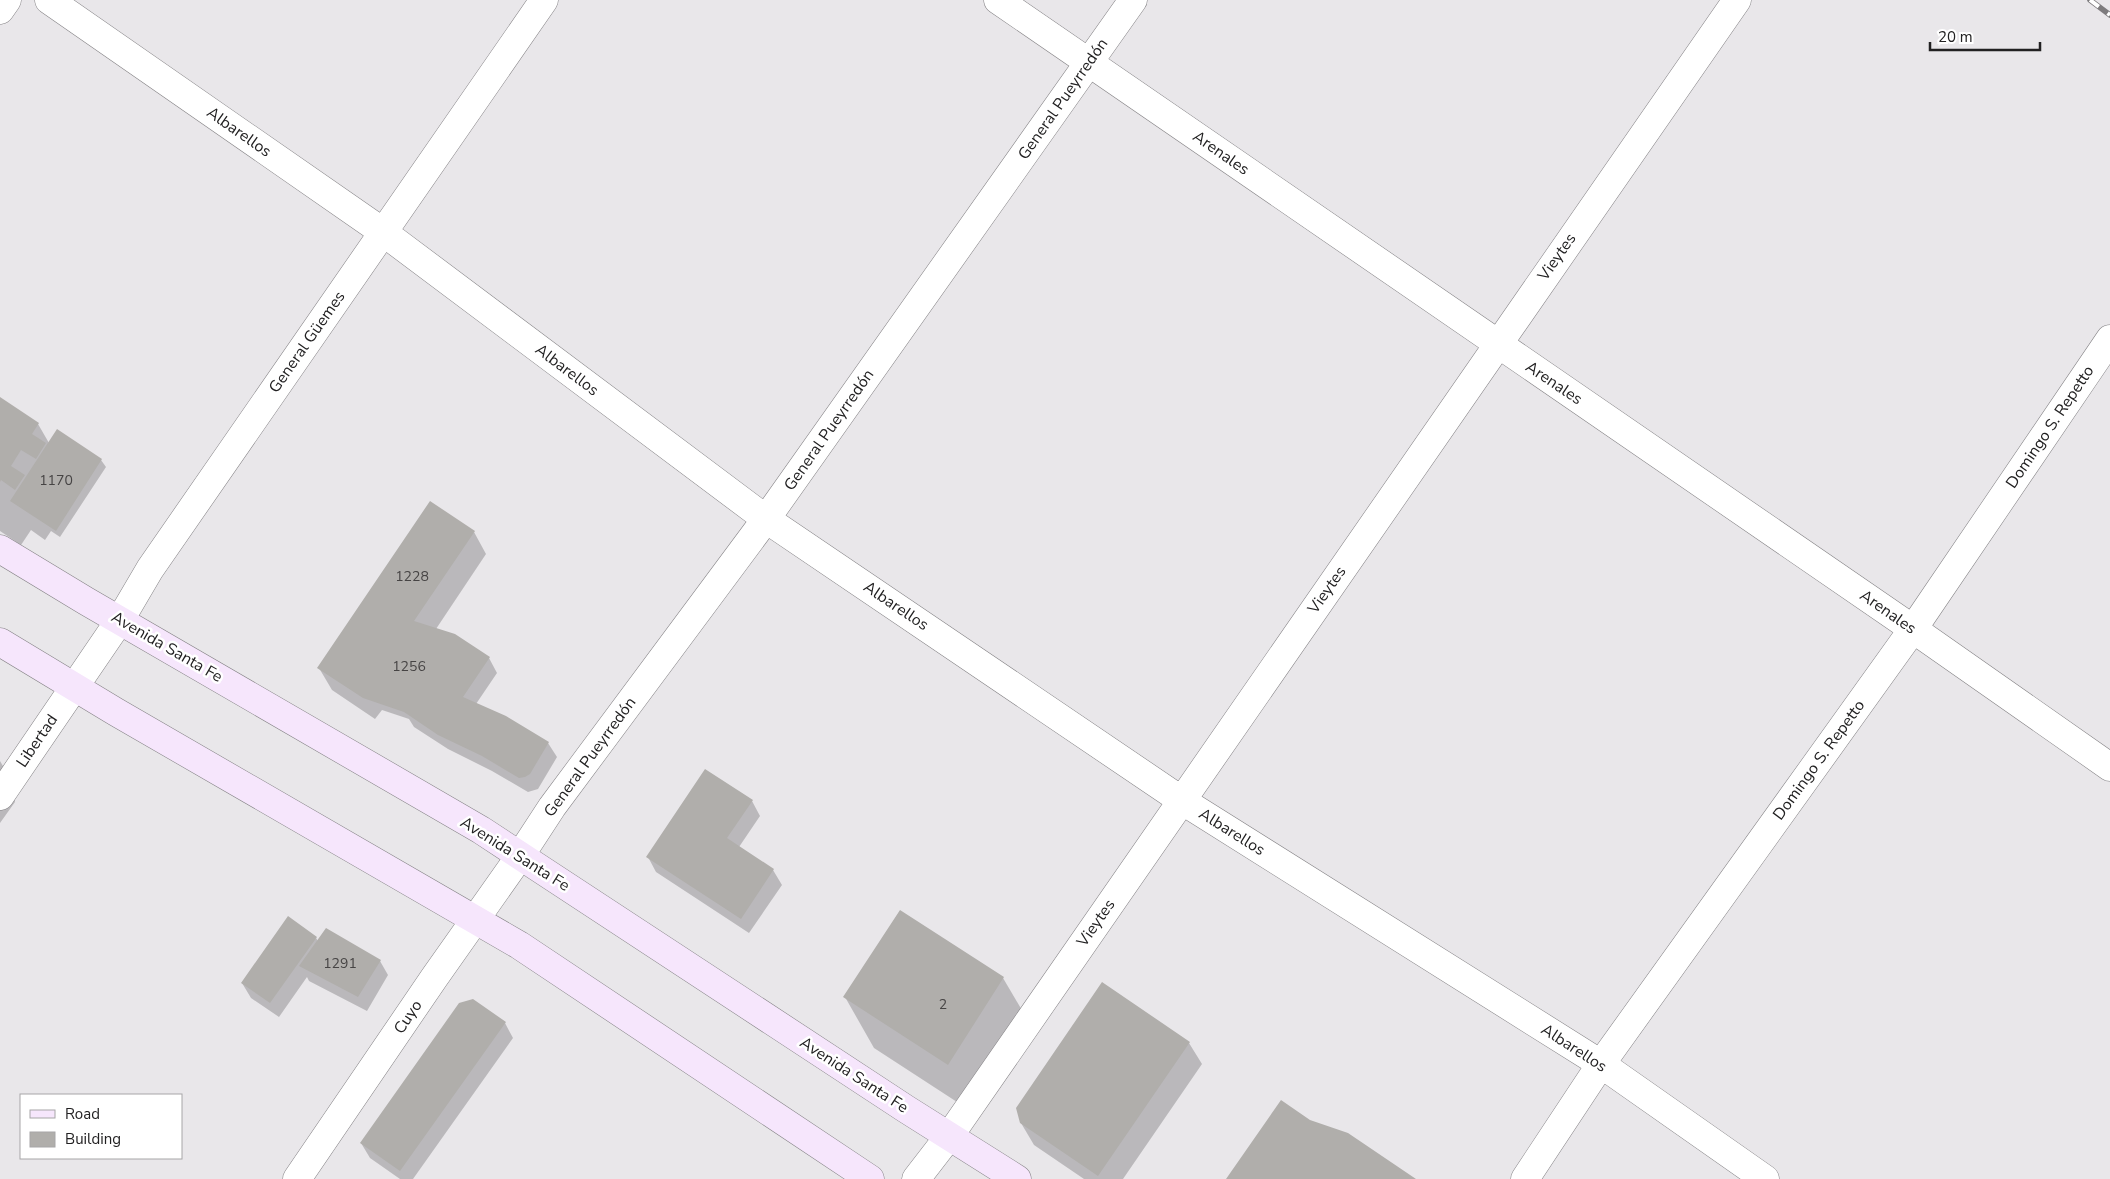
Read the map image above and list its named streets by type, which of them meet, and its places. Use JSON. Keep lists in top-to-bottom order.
{
  "streets": {
    "main road": ["Avenida Santa Fe"],
    "street": [
      "General Pueyrredón",
      "Albarellos",
      "Arenales",
      "Vieytes",
      "General Güemes",
      "Domingo S. Repetto",
      "Libertad",
      "Cuyo"
    ]
  },
  "crossings": [
    ["General Pueyrredón", "Albarellos"],
    ["General Pueyrredón", "Arenales"],
    ["General Pueyrredón", "Avenida Santa Fe"],
    ["General Pueyrredón", "Cuyo"],
    ["Albarellos", "Vieytes"],
    ["Albarellos", "General Güemes"],
    ["Albarellos", "Domingo S. Repetto"],
    ["Arenales", "Vieytes"],
    ["Arenales", "Domingo S. Repetto"],
    ["Vieytes", "Avenida Santa Fe"],
    ["General Güemes", "Avenida Santa Fe"],
    ["General Güemes", "Libertad"],
    ["Avenida Santa Fe", "Cuyo"]
  ],
  "house_numbers": [
    "1170",
    "1228",
    "1256",
    "1291",
    "2"
  ],
  "legend": ["Road", "Building"],
  "scale_bar": "20 m"
}
